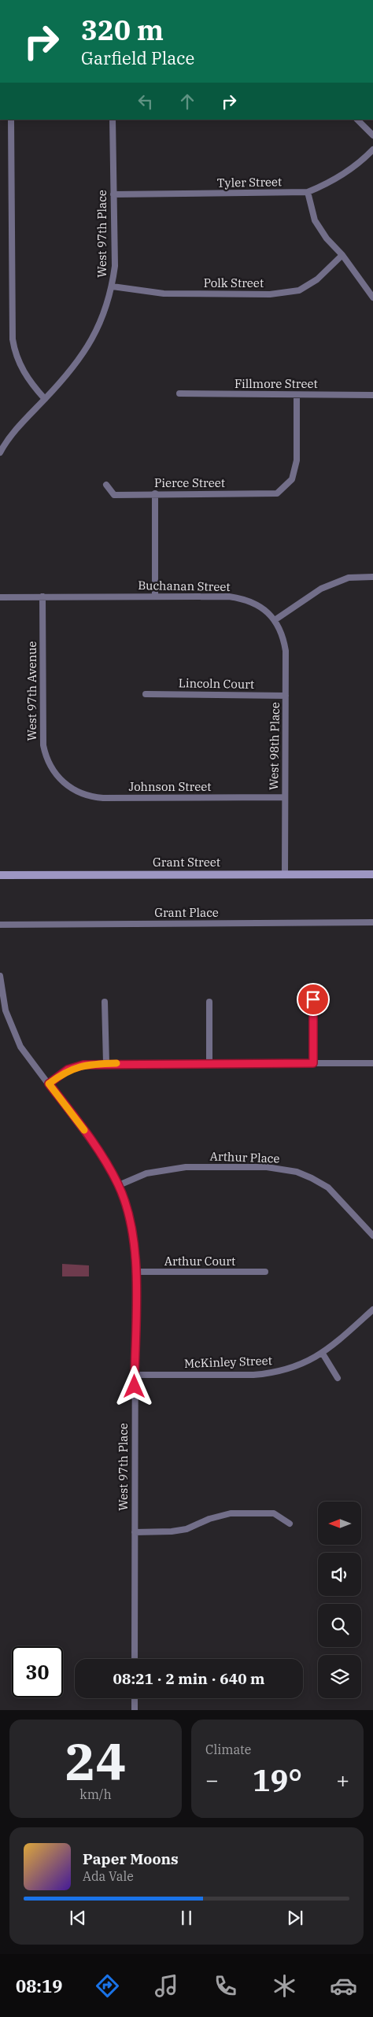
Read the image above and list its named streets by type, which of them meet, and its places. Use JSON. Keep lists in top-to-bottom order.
{
  "streets": {
    "street": [
      "Tyler Street",
      "West 97th Place",
      "Polk Street",
      "Fillmore Street",
      "Pierce Street",
      "Buchanan Street",
      "Lincoln Court",
      "West 97th Avenue",
      "West 98th Place",
      "Johnson Street",
      "Grant Street",
      "Grant Place",
      "Arthur Place",
      "Arthur Court",
      "McKinley Street"
    ]
  },
  "crossings": [
    ["Tyler Street", "West 97th Place"],
    ["West 97th Place", "Polk Street"],
    ["West 97th Place", "Arthur Place"],
    ["West 97th Place", "Arthur Court"],
    ["West 97th Place", "McKinley Street"],
    ["Fillmore Street", "Pierce Street"],
    ["Buchanan Street", "West 97th Avenue"],
    ["Buchanan Street", "West 98th Place"],
    ["Lincoln Court", "West 98th Place"],
    ["West 97th Avenue", "Johnson Street"],
    ["West 98th Place", "Johnson Street"],
    ["West 98th Place", "Grant Street"]
  ],
  "north": "left",
  "page": {
    "turn": ["320 m", "Garfield Place"],
    "limit": "30",
    "trip": "08:21 · 2 min · 640 m",
    "tile": [
      ["24", "km/h"],
      "Climate"
    ],
    "heat": ["−", "19°", "+"],
    "song": ["Paper Moons", "Ada Vale"],
    "tabs": "08:19"
  }
}
